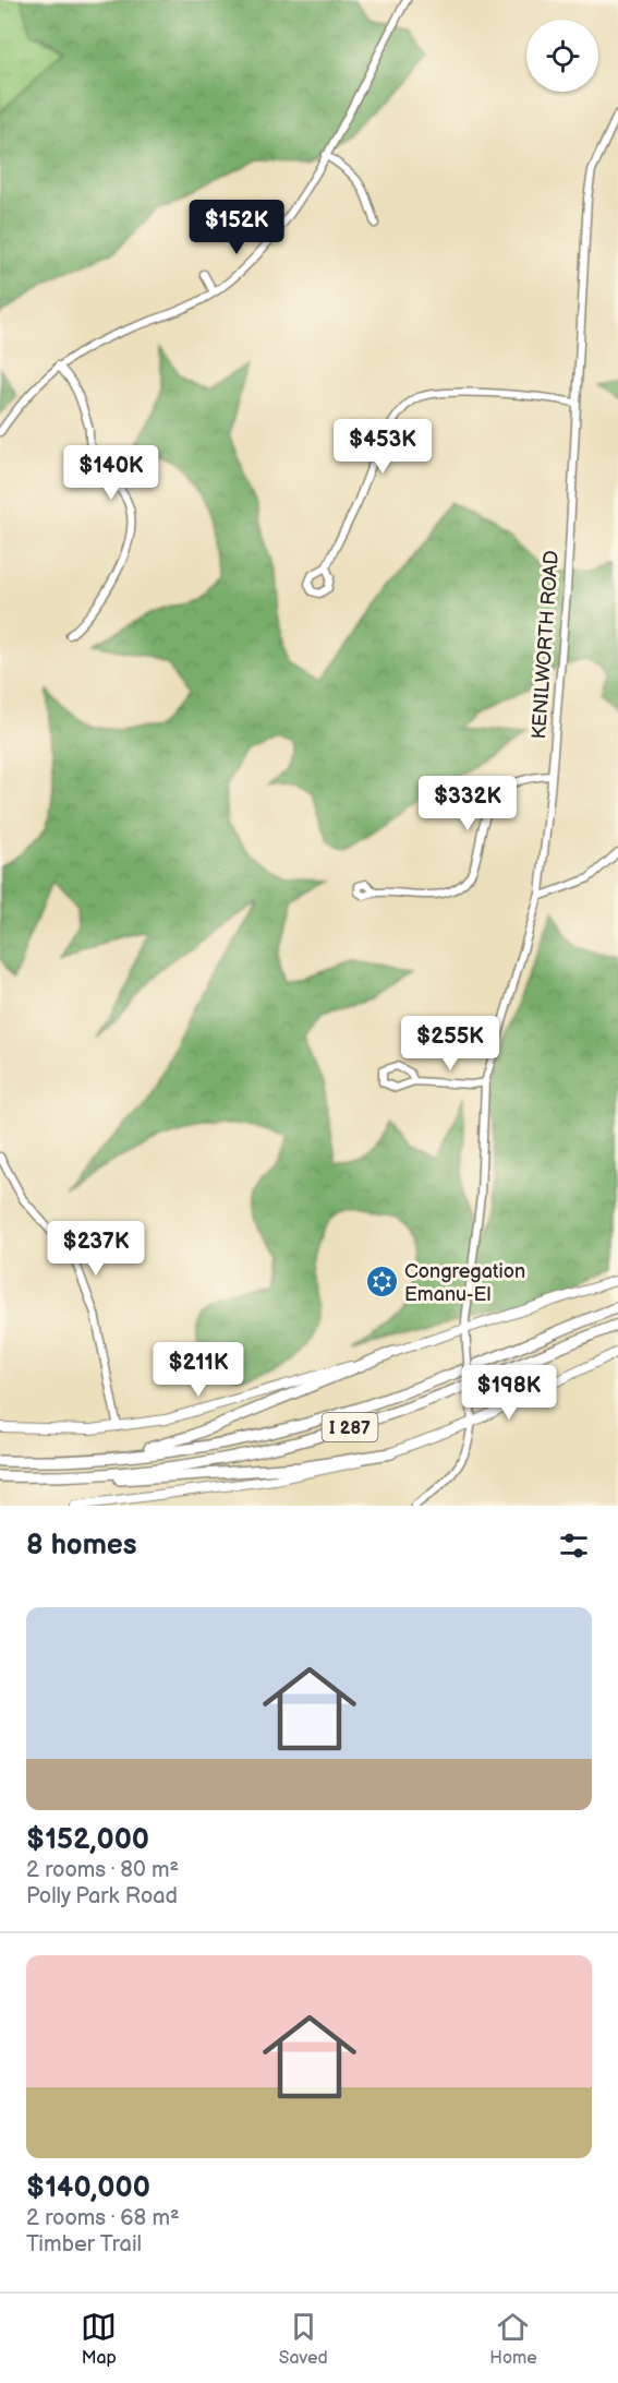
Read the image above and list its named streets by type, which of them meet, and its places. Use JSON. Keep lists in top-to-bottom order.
{
  "streets": {
    "highway": ["I 287"],
    "street": ["KENILWORTH ROAD"]
  },
  "places": {
    "synagogue": ["Congregation Emanu-El"]
  },
  "page": {
    "price": [
      "$152K",
      "$453K",
      "$140K",
      "$332K",
      "$255K",
      "$237K",
      "$211K",
      "$198K"
    ],
    "heading": "8 homes",
    "list": [
      {
        "name": "$152,000",
        "note": "2 rooms · 80 m² · Polly Park Road"
      },
      {
        "name": "$140,000",
        "note": "2 rooms · 68 m² · Timber Trail"
      }
    ],
    "tabs": ["Map", "Saved", "Home"]
  }
}
